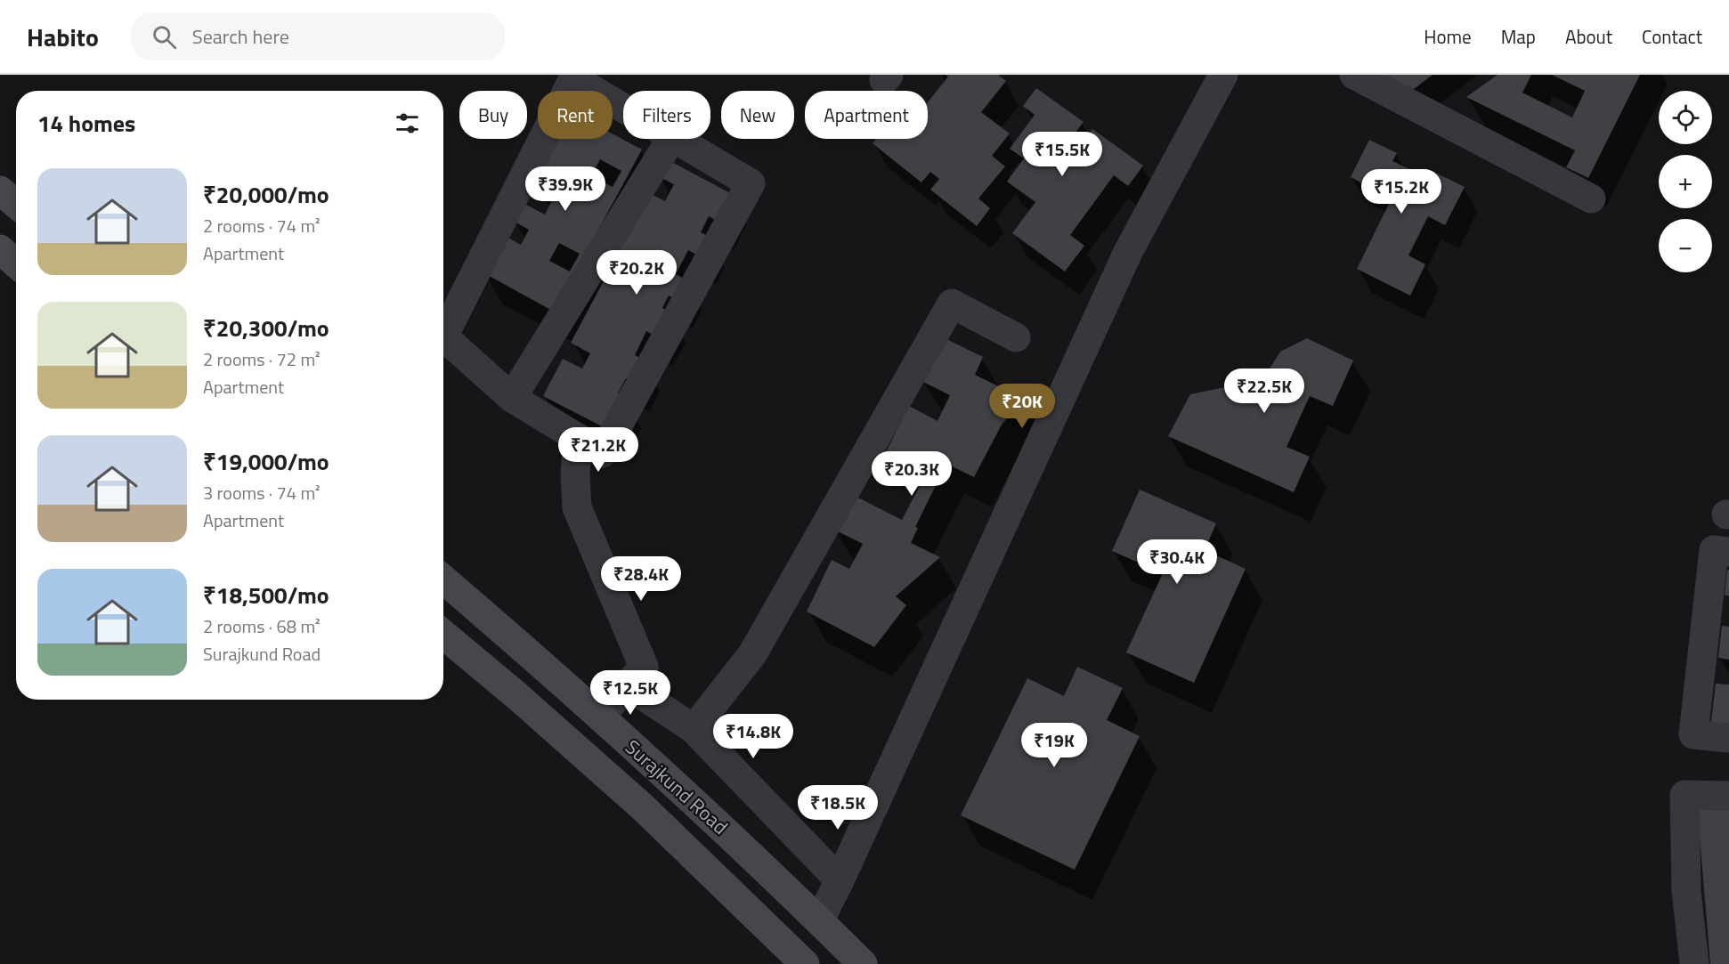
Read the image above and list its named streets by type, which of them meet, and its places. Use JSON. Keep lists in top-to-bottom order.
{
  "streets": {
    "main road": ["Surajkund Road"]
  },
  "page": {
    "header": "Habito",
    "search": "Search here",
    "nav": [
      "Home",
      "Map",
      "About",
      "Contact"
    ],
    "map_buttons": ["+", "−"],
    "chip": [
      "Buy",
      "Rent",
      "Filters",
      "New",
      "Apartment"
    ],
    "heading": "14 homes",
    "price": [
      "₹15.5K",
      "₹39.9K",
      "₹15.2K",
      "₹20.2K",
      "₹22.5K",
      "₹20K",
      "₹21.2K",
      "₹20.3K",
      "₹30.4K",
      "₹28.4K",
      "₹12.5K",
      "₹14.8K",
      "₹19K",
      "₹18.5K"
    ],
    "list": [
      {
        "name": "₹20,000/mo",
        "note": "2 rooms · 74 m² · Apartment"
      },
      {
        "name": "₹20,300/mo",
        "note": "2 rooms · 72 m² · Apartment"
      },
      {
        "name": "₹19,000/mo",
        "note": "3 rooms · 74 m² · Apartment"
      },
      {
        "name": "₹18,500/mo",
        "note": "2 rooms · 68 m² · Surajkund Road"
      }
    ]
  }
}
